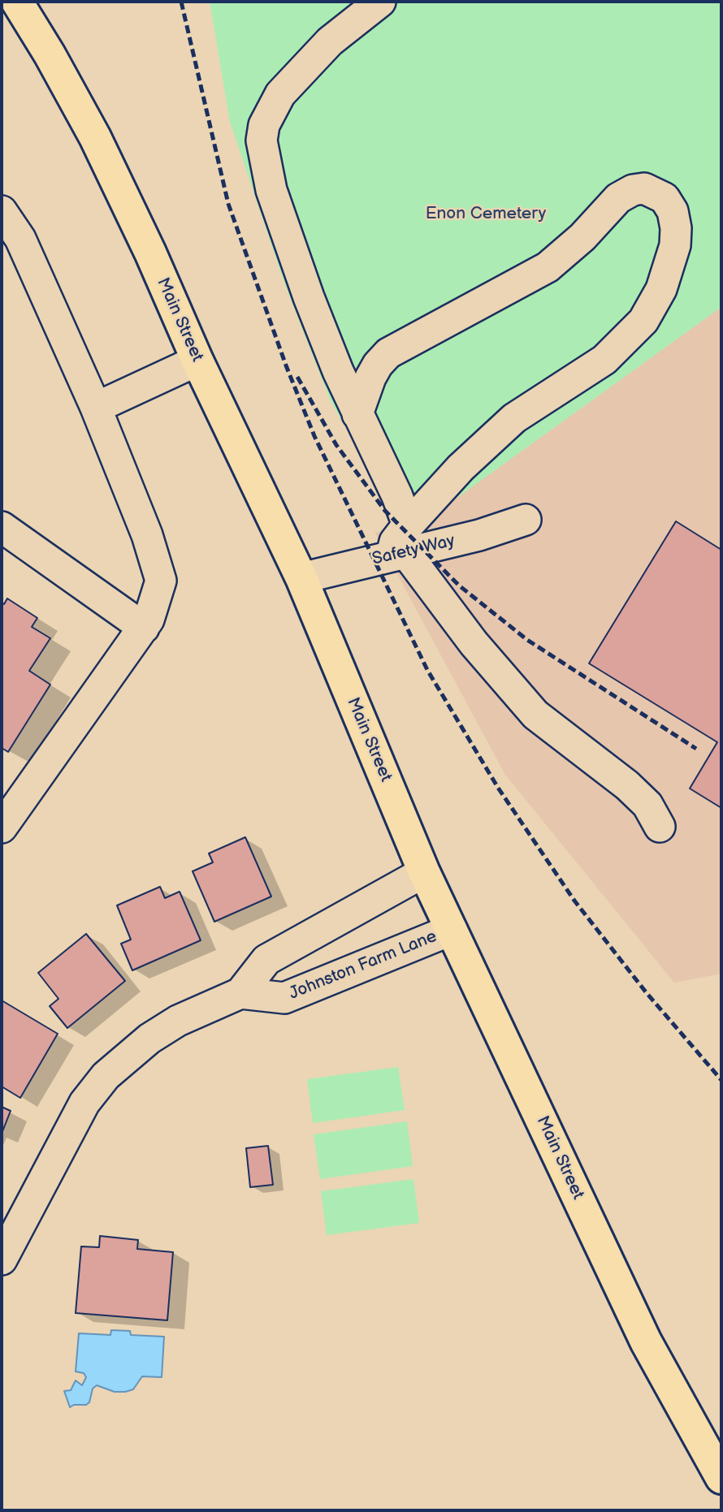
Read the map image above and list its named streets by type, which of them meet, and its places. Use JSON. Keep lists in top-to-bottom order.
{
  "streets": {
    "main road": ["Main Street"],
    "street": ["Safety Way", "Johnston Farm Lane"]
  },
  "crossings": [
    ["Main Street", "Safety Way"],
    ["Main Street", "Johnston Farm Lane"]
  ],
  "parks": ["Enon Cemetery"]
}
